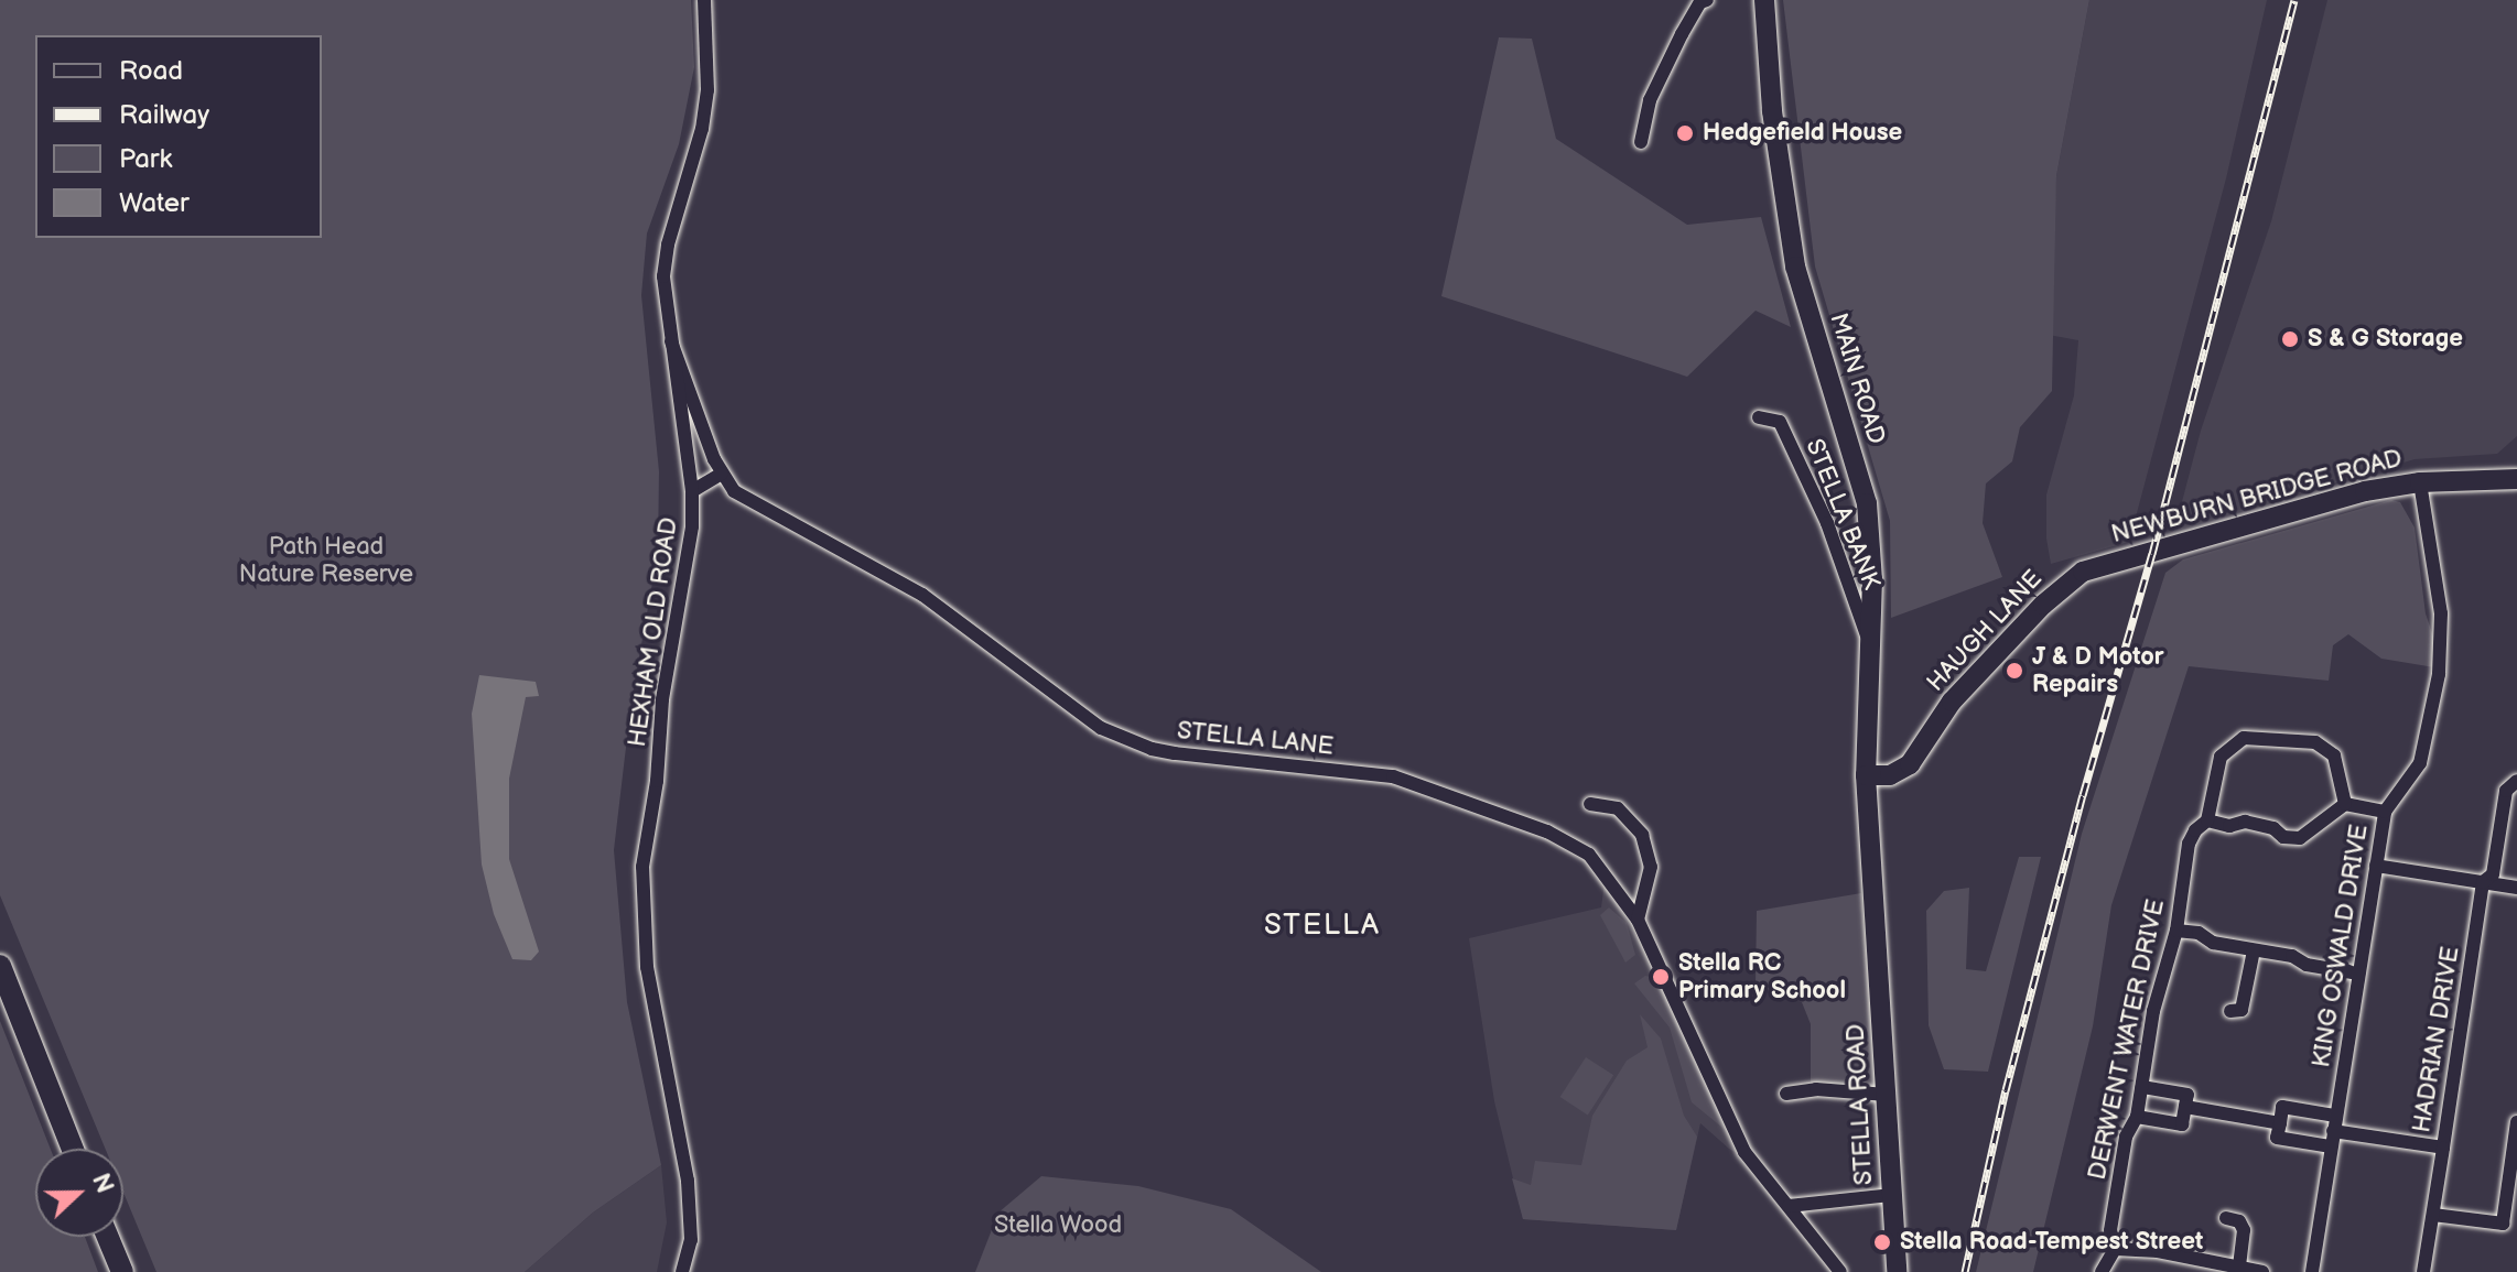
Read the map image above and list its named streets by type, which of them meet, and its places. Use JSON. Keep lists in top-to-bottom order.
{
  "streets": {
    "main road": [
      "MAIN ROAD",
      "NEWBURN BRIDGE ROAD",
      "HAUGH LANE",
      "STELLA ROAD"
    ],
    "street": [
      "STELLA BANK",
      "HEXHAM OLD ROAD",
      "STELLA LANE",
      "KING OSWALD DRIVE",
      "DERWENT WATER DRIVE",
      "HADRIAN DRIVE"
    ]
  },
  "crossings": [
    ["MAIN ROAD", "STELLA BANK"],
    ["MAIN ROAD", "HAUGH LANE"],
    ["MAIN ROAD", "STELLA ROAD"],
    ["NEWBURN BRIDGE ROAD", "HAUGH LANE"],
    ["NEWBURN BRIDGE ROAD", "KING OSWALD DRIVE"],
    ["HAUGH LANE", "STELLA ROAD"],
    ["HEXHAM OLD ROAD", "STELLA LANE"],
    ["KING OSWALD DRIVE", "HADRIAN DRIVE"]
  ],
  "districts": ["STELLA"],
  "parks": ["Path Head Nature Reserve", "Stella Wood"],
  "places": [
    "Hedgefield House",
    "S & G Storage",
    "J & D Motor Repairs",
    "Stella RC Primary School",
    "Stella Road-Tempest Street"
  ],
  "legend": [
    "Road",
    "Railway",
    "Park",
    "Water"
  ],
  "north": "right"
}
